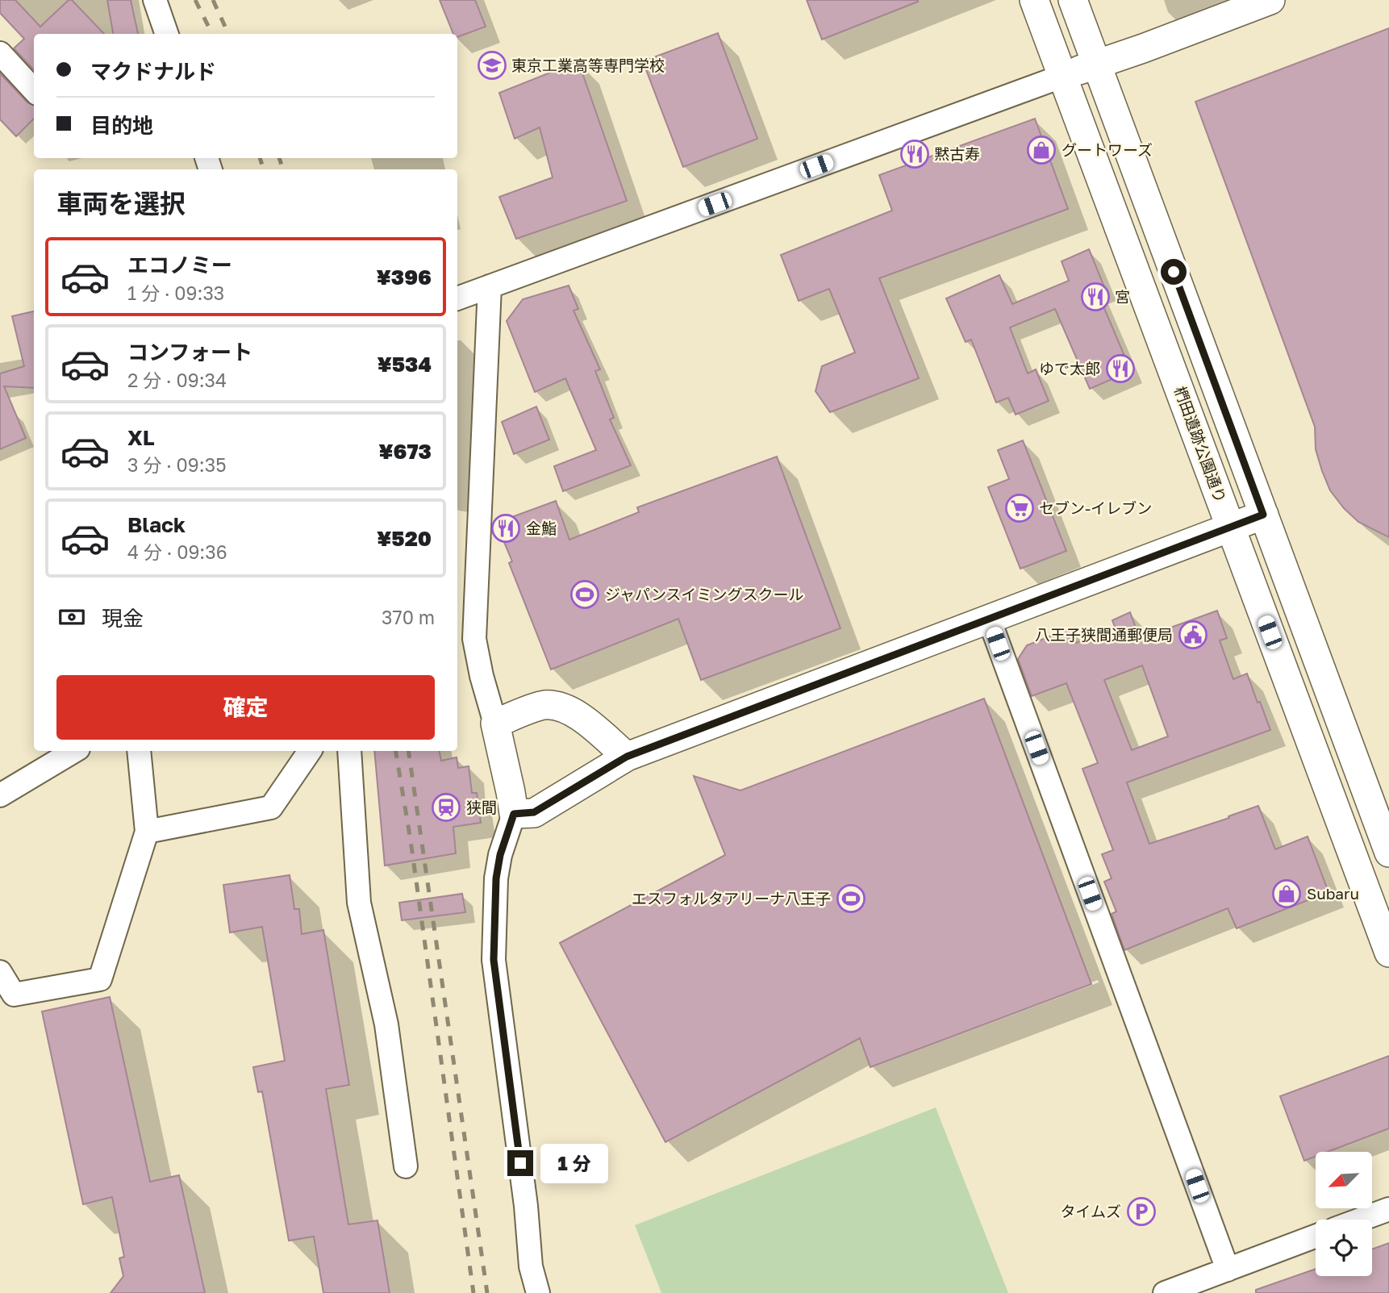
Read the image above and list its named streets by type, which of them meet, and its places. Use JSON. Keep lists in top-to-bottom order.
{
  "streets": {
    "street": ["椚田遺跡公園通り"]
  },
  "places": {
    "school or university": ["東京工業高等専門学校"],
    "shop": ["グートワーズ", "Subaru"],
    "restaurant": [
      "黙古寿",
      "宮",
      "ゆで太郎",
      "金鮨"
    ],
    "supermarket": ["セブン-イレブン"],
    "sports": ["ジャパンスイミングスクール", "エスフォルタアリーナ八王子"],
    "public building": ["八王子狭間通郵便局"],
    "station": ["狭間"],
    "parking": ["タイムズ"]
  },
  "north": "bottom left",
  "page": {
    "banner": ["マクドナルド", "目的地"],
    "heading": "車両を選択",
    "list": [
      {
        "name": "エコノミー",
        "note": "1 分 · 09:33",
        "value": "¥396"
      },
      {
        "name": "コンフォート",
        "note": "2 分 · 09:34",
        "value": "¥534"
      },
      {
        "name": "XL",
        "note": "3 分 · 09:35",
        "value": "¥673"
      },
      {
        "name": "Black",
        "note": "4 分 · 09:36",
        "value": "¥520"
      }
    ],
    "pay": ["現金", "370 m"],
    "buttons": "確定",
    "bubble": "1 分"
  }
}
